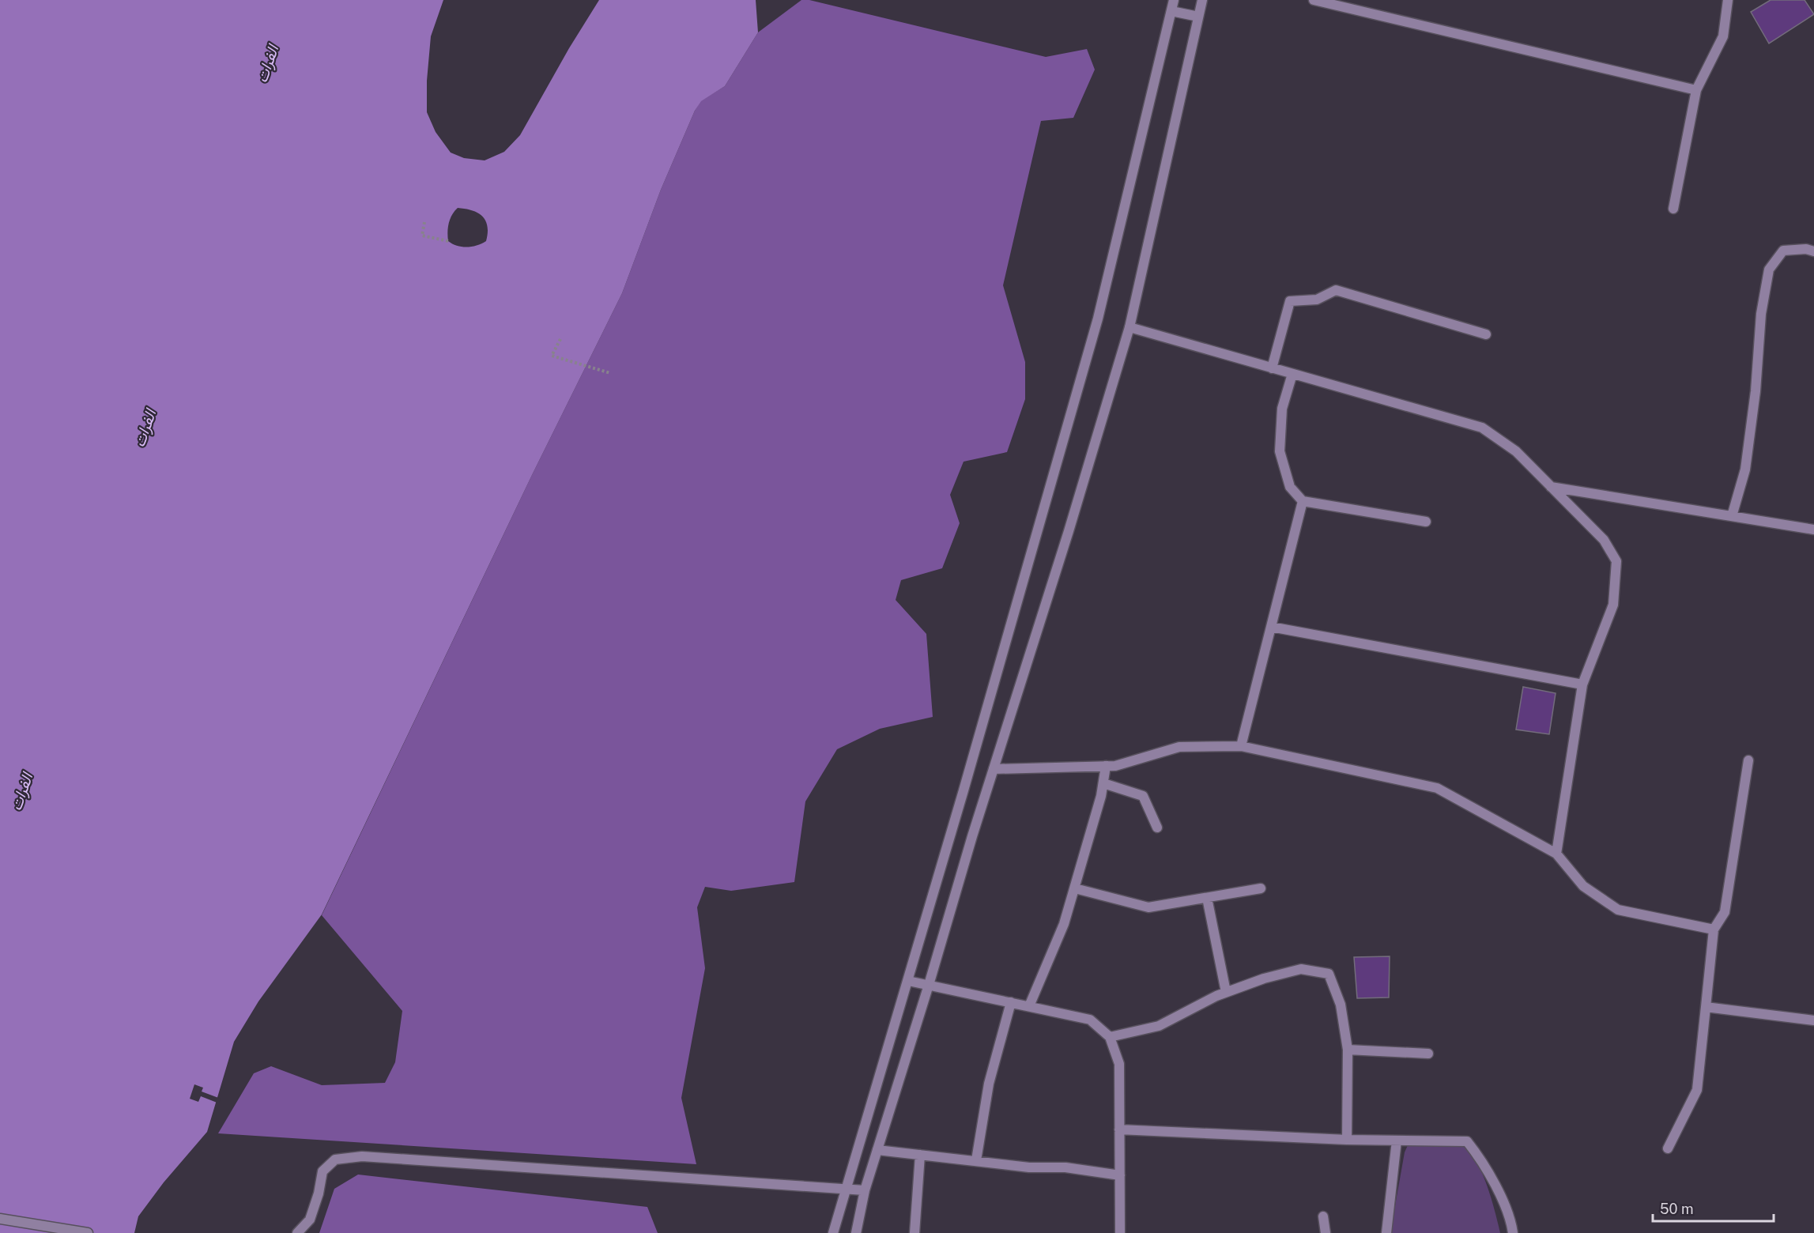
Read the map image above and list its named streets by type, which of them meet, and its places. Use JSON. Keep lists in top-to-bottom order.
{
  "water": ["الفرات"],
  "scale_bar": "50 m"
}
